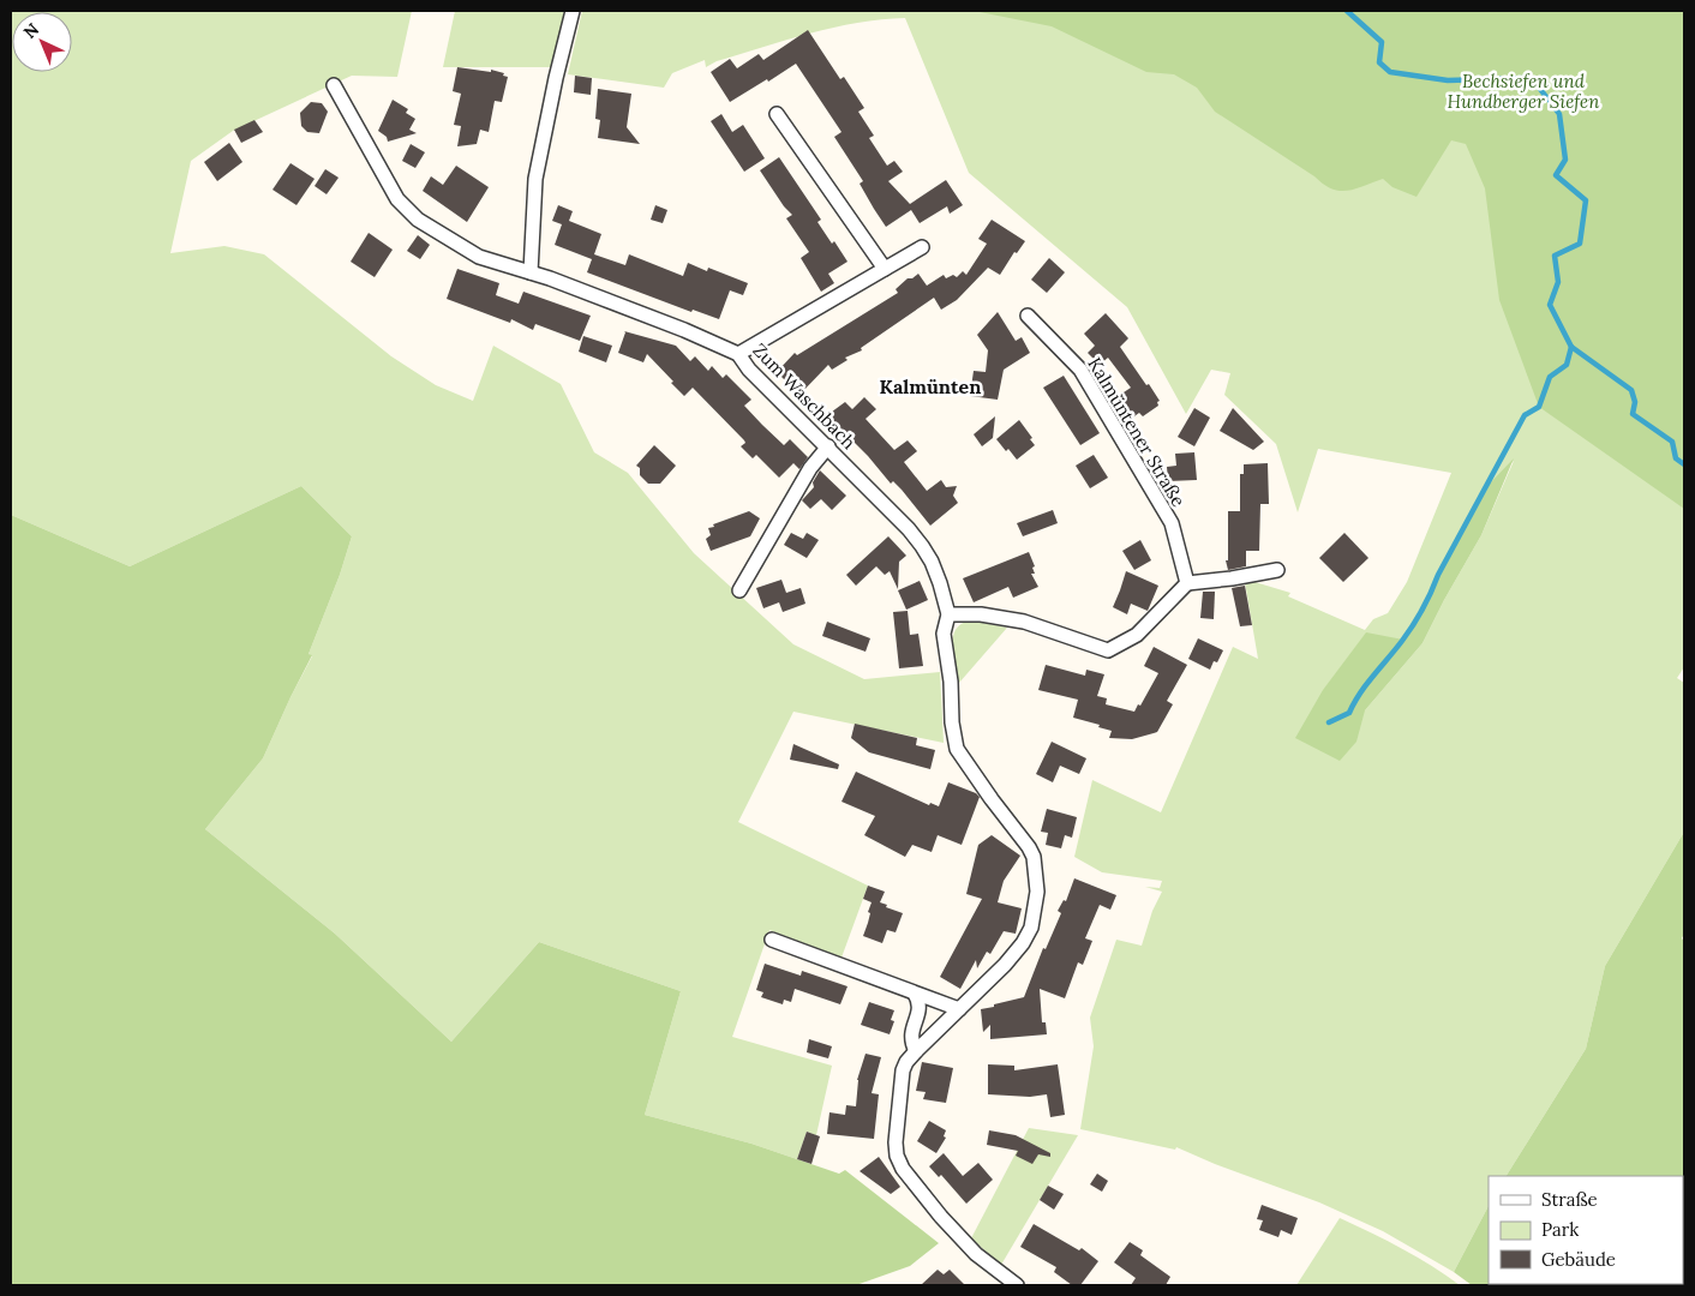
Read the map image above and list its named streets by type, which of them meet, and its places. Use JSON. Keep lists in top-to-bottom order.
{
  "streets": {
    "street": ["Zum Waschbach", "Kalmüntener Straße"]
  },
  "districts": ["Kalmünten"],
  "parks": ["Bechsiefen und Hundberger Siefen"],
  "legend": ["Straße", "Park", "Gebäude"],
  "north": "top left"
}
